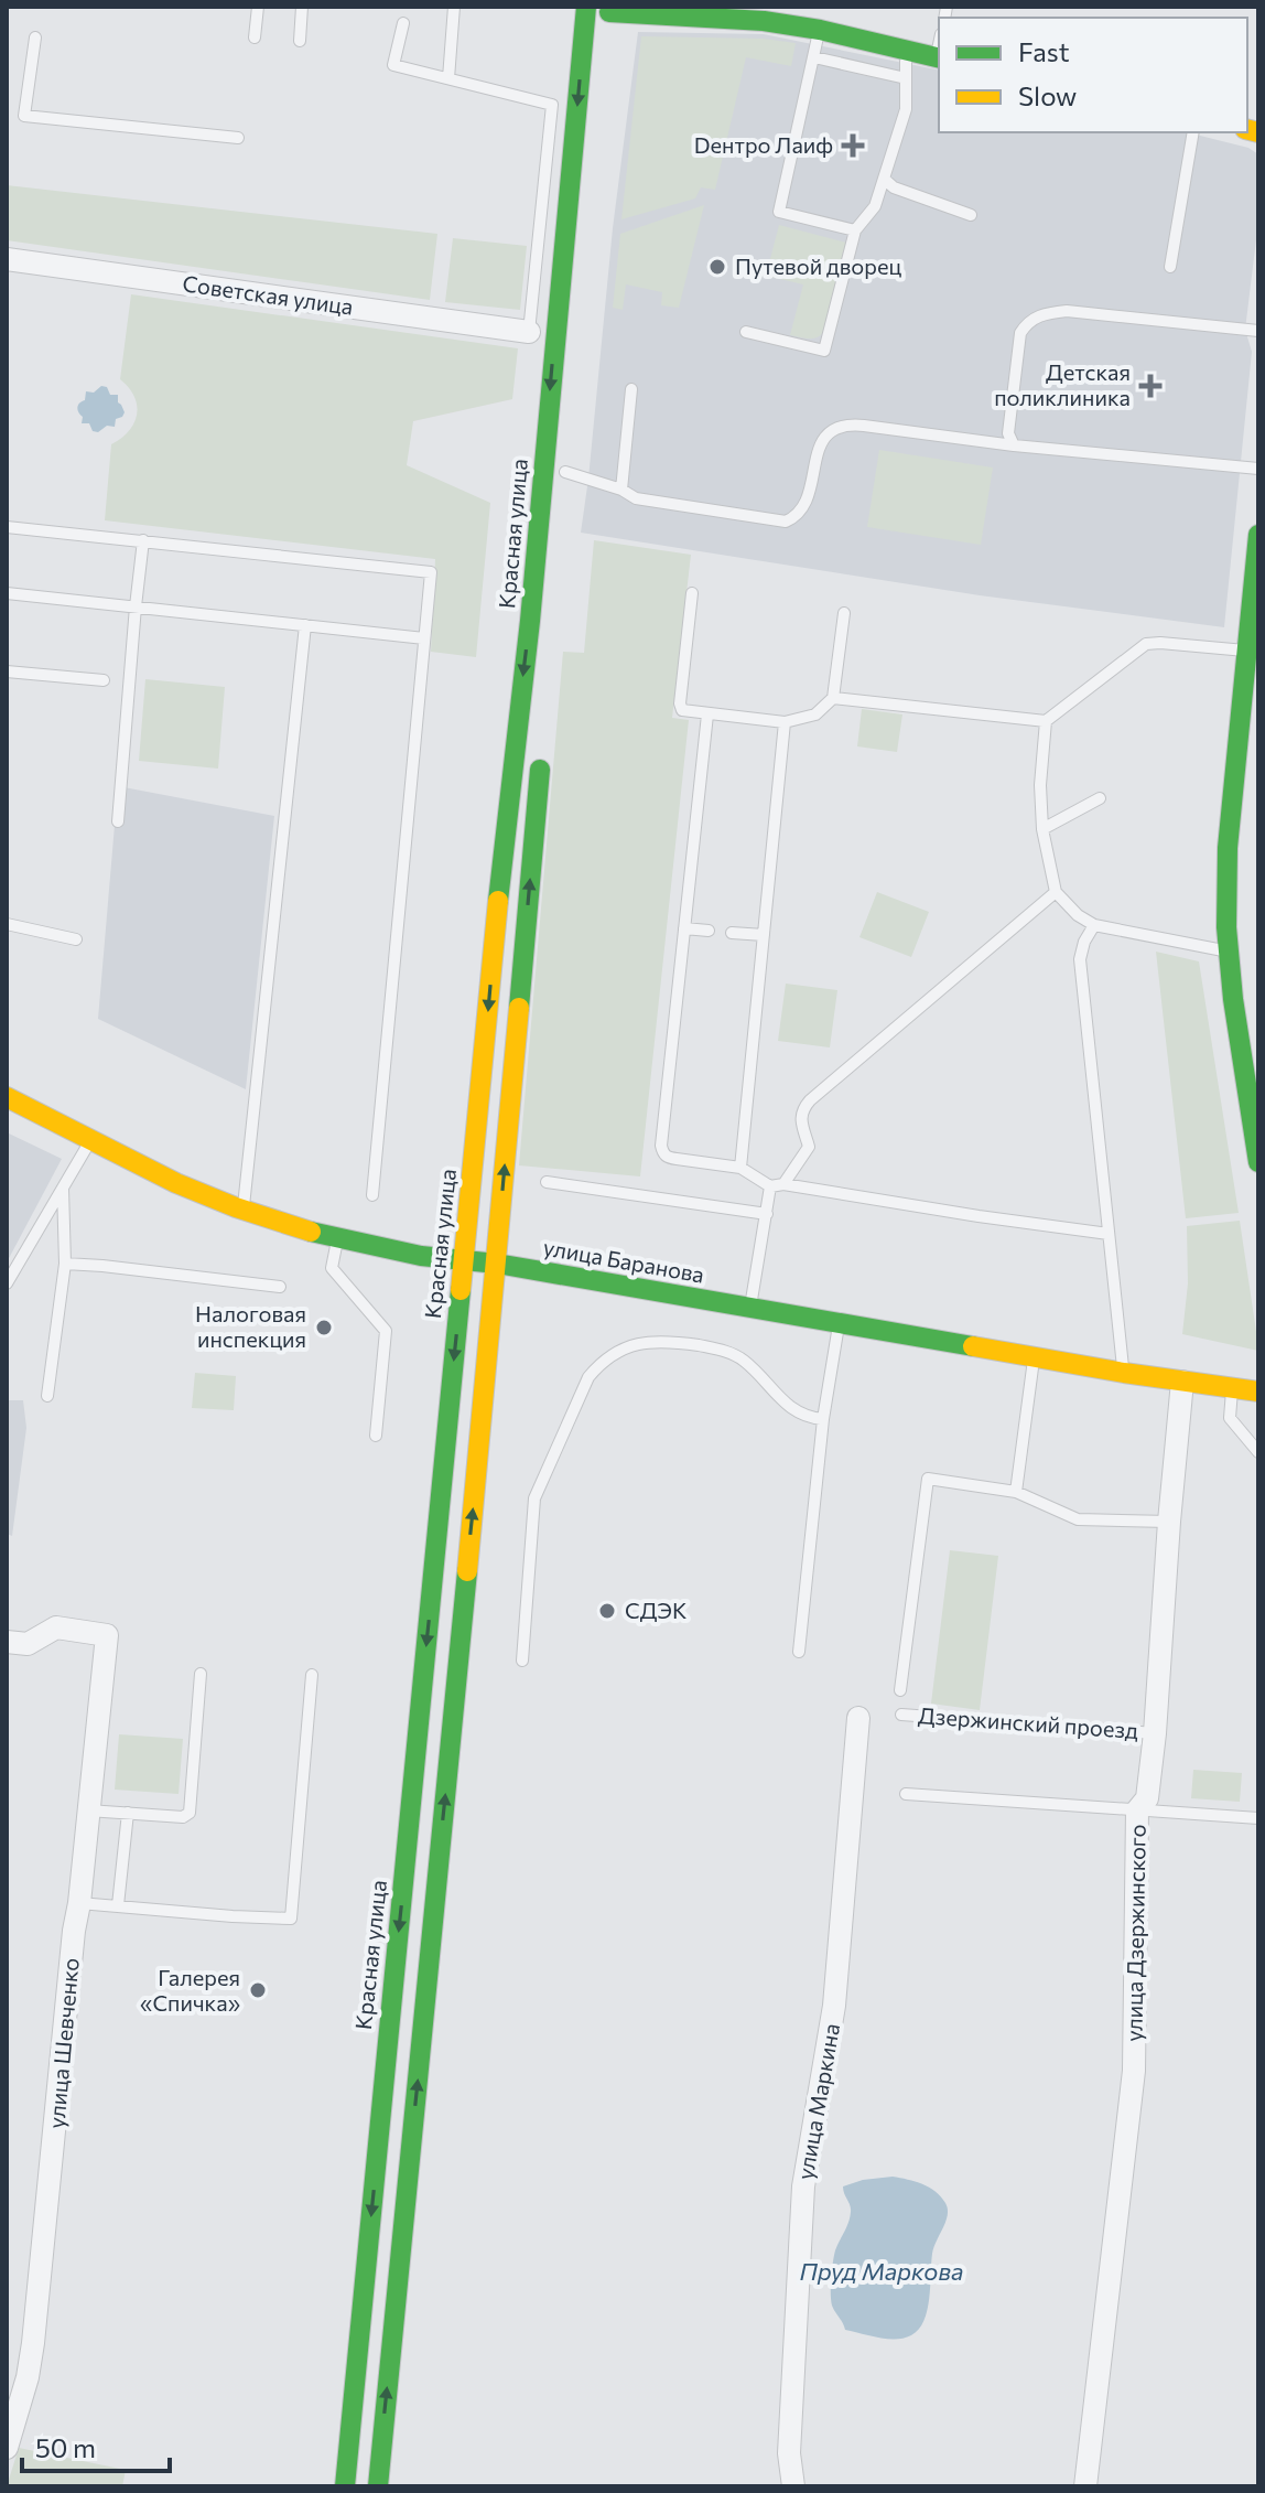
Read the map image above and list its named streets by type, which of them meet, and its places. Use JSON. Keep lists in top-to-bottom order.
{
  "streets": {
    "main road": ["Красная улица", "улица Баранова"],
    "street": [
      "Советская улица",
      "улица Дзержинского",
      "улица Шевченко",
      "улица Маркина"
    ],
    "lane": ["Дзержинский проезд"]
  },
  "crossings": [
    ["Красная улица", "улица Баранова"],
    ["улица Баранова", "улица Дзержинского"],
    ["Дзержинский проезд", "улица Дзержинского"]
  ],
  "water": ["Пруд Маркова"],
  "places": {
    "health": ["Dентро Лаиф", "Детская поликлиника"],
    "other": [
      "Путевой дворец",
      "Налоговая инспекция",
      "СДЭК",
      "Галерея «Спичка»"
    ]
  },
  "legend": ["Fast", "Slow"],
  "scale_bar": "50 m"
}
